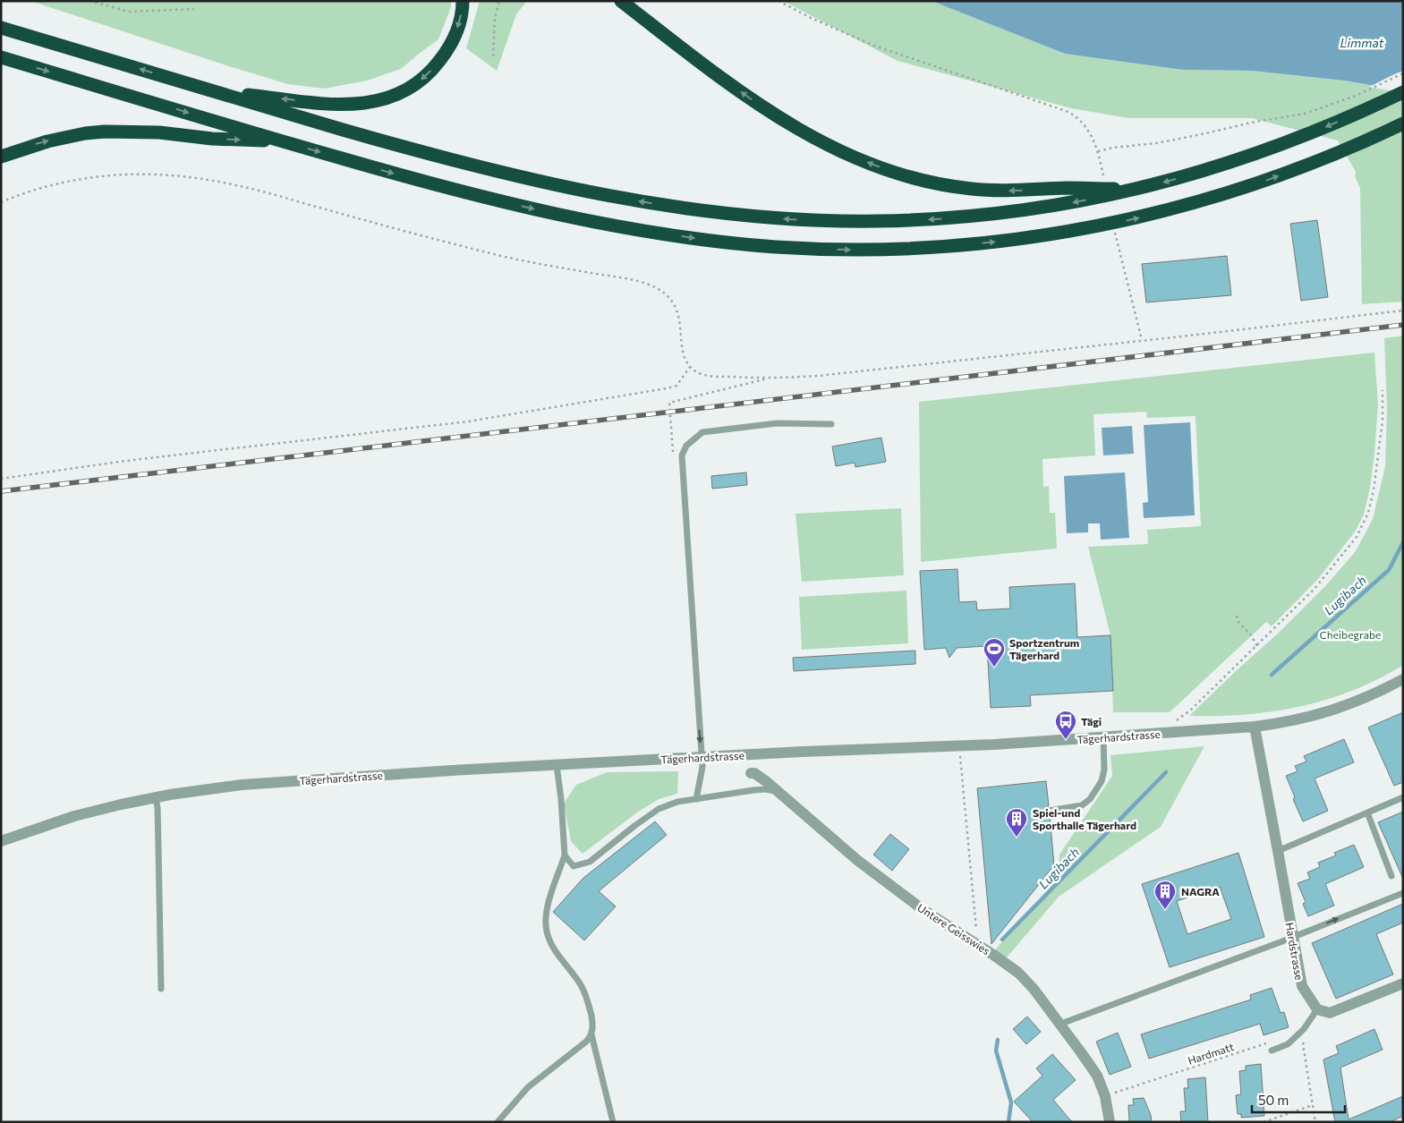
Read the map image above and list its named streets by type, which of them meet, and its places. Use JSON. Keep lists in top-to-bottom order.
{
  "streets": {
    "street": ["Tägerhardstrasse", "Untere Geisswies", "Hardstrasse"],
    "path": ["Hardmatt"]
  },
  "crossings": [
    ["Tägerhardstrasse", "Hardstrasse"],
    ["Untere Geisswies", "Hardmatt"]
  ],
  "water": ["Limmat", "Lugibach"],
  "parks": ["Cheibegrabe"],
  "places": {
    "sports": ["Sportzentrum Tägerhard"],
    "bus stop": ["Tägi"],
    "building": ["Spiel-und Sporthalle Tägerhard", "NAGRA"]
  },
  "scale_bar": "50 m"
}
